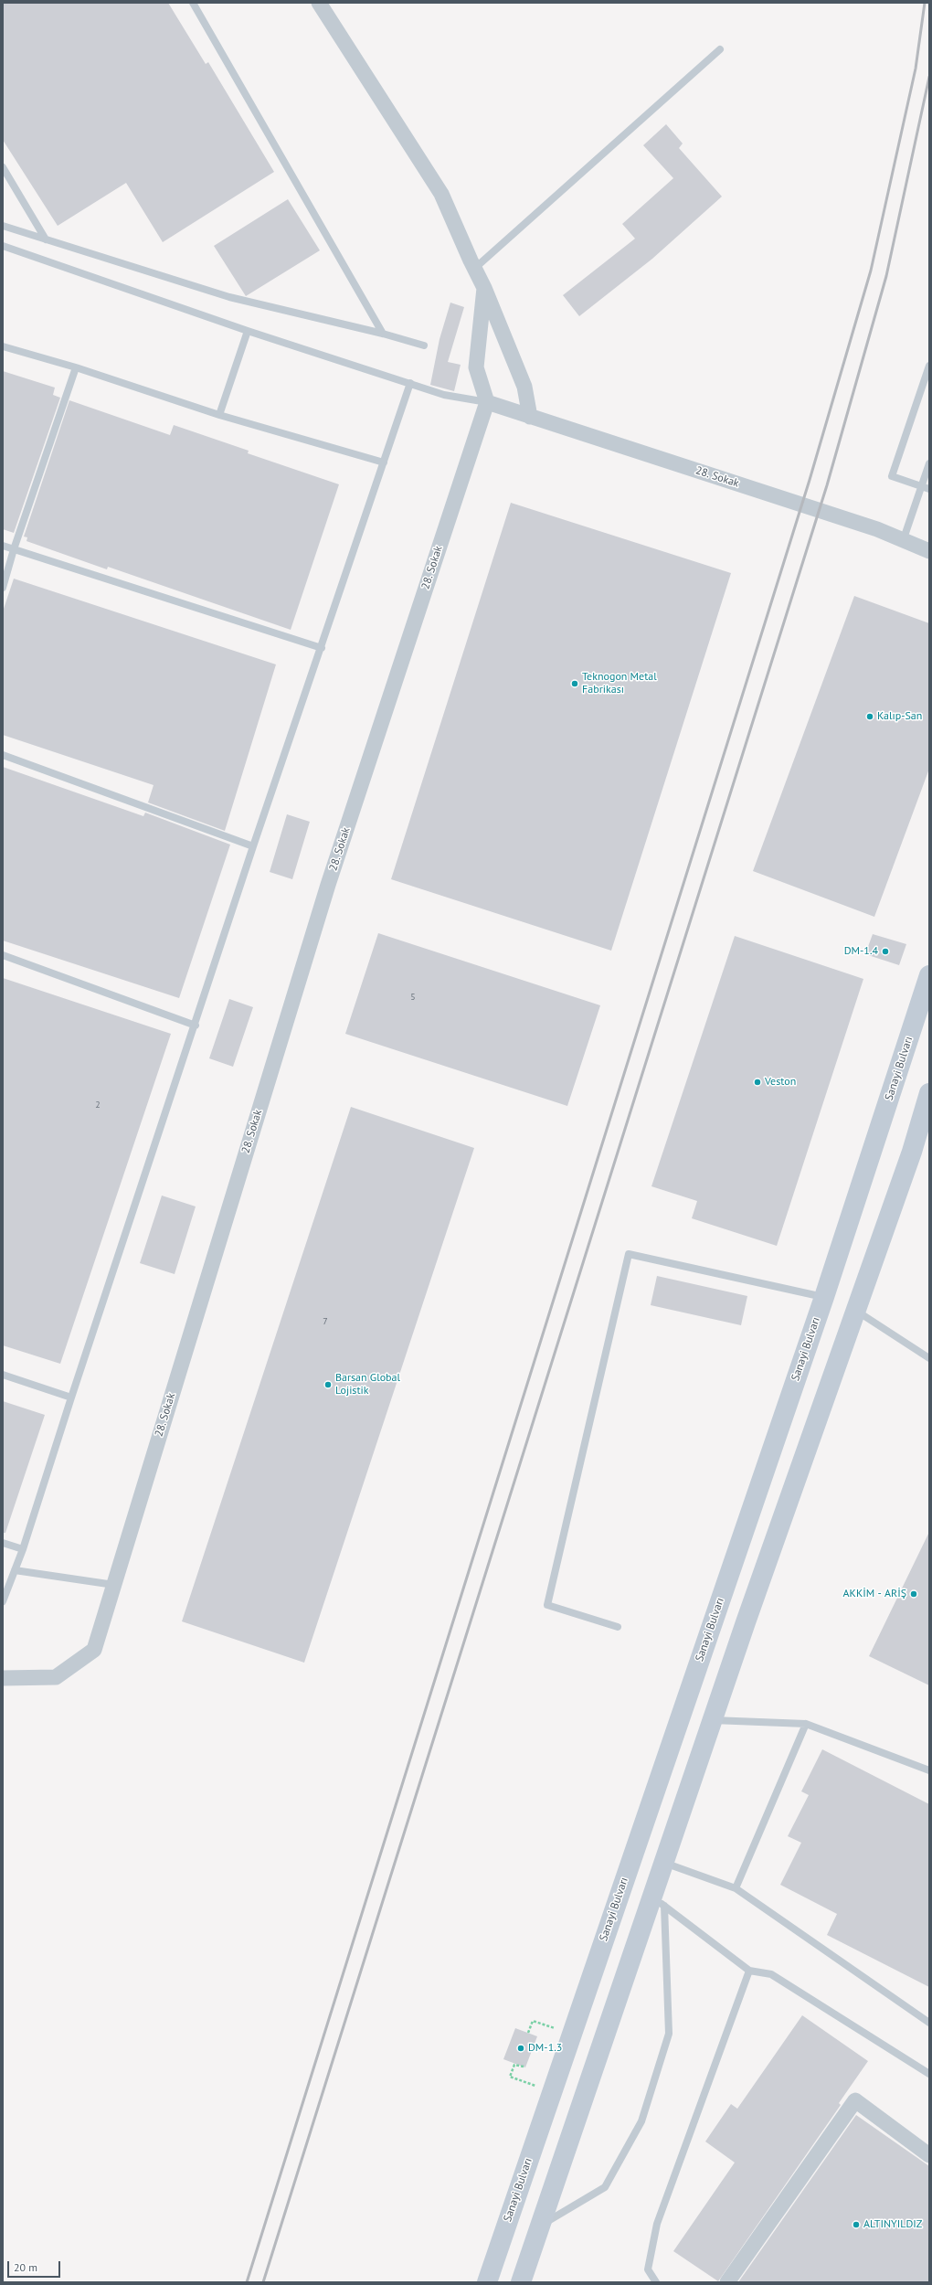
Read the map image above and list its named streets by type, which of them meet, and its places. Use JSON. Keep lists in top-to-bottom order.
{
  "streets": {
    "main road": ["Sanayi Bulvarı"],
    "street": ["28. Sokak"]
  },
  "places": [
    "Teknogon Metal Fabrikası",
    "Kalıp-San",
    "DM-1.4",
    "Veston",
    "Barsan Global Lojistik",
    "AKKİM - ARİŞ",
    "DM-1.3",
    "ALTINYILDIZ"
  ],
  "house_numbers": ["5", "2", "7"],
  "scale_bar": "20 m"
}
